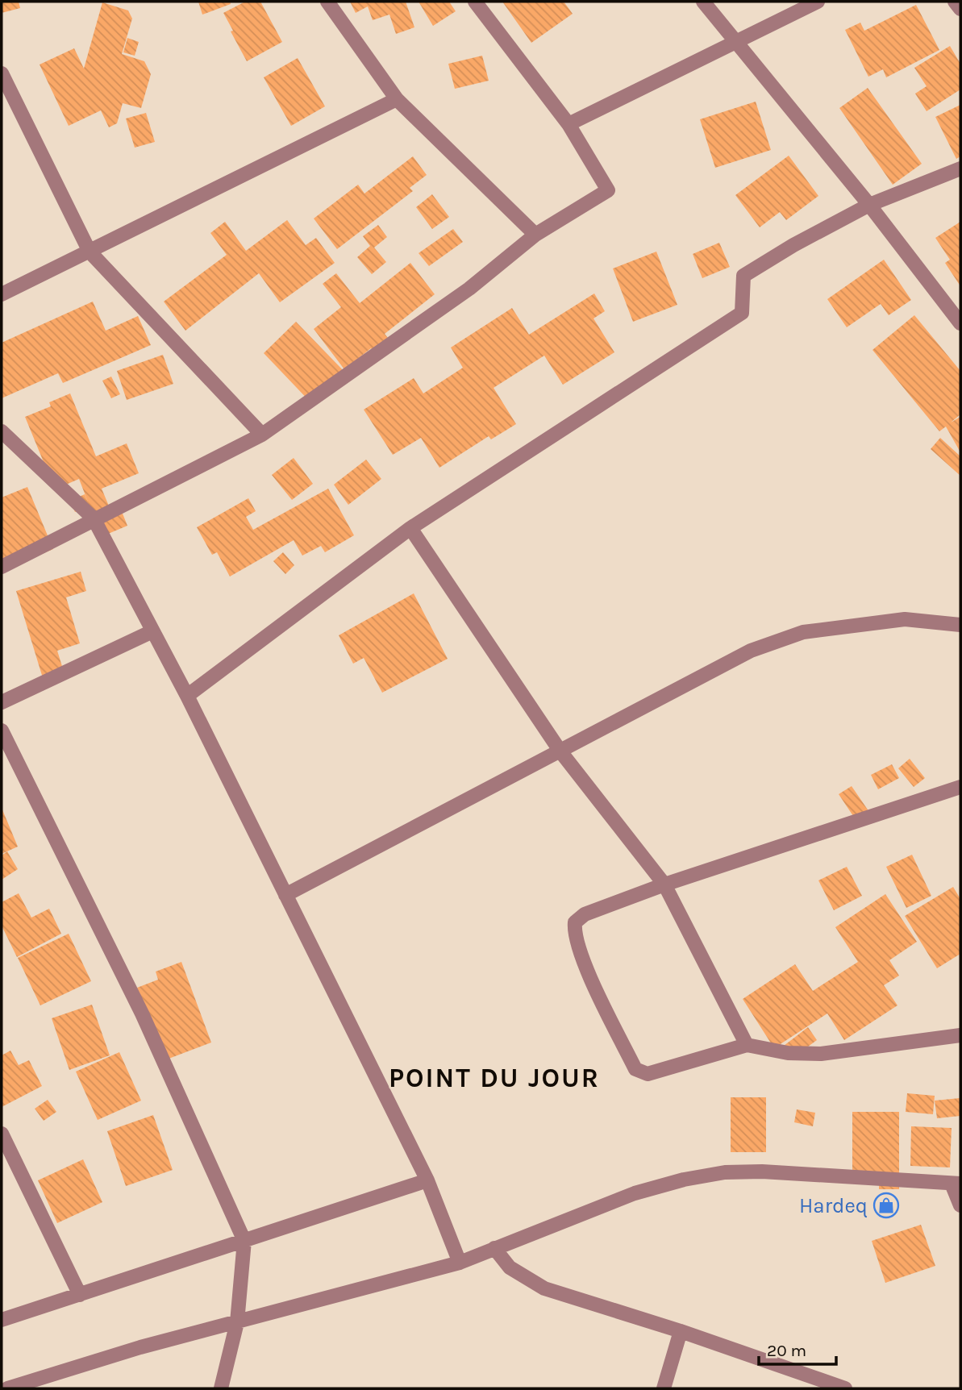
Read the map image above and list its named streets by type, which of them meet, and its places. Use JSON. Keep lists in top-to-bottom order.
{
  "districts": ["POINT DU JOUR"],
  "places": {
    "shop": ["Hardeq"]
  },
  "scale_bar": "20 m"
}
